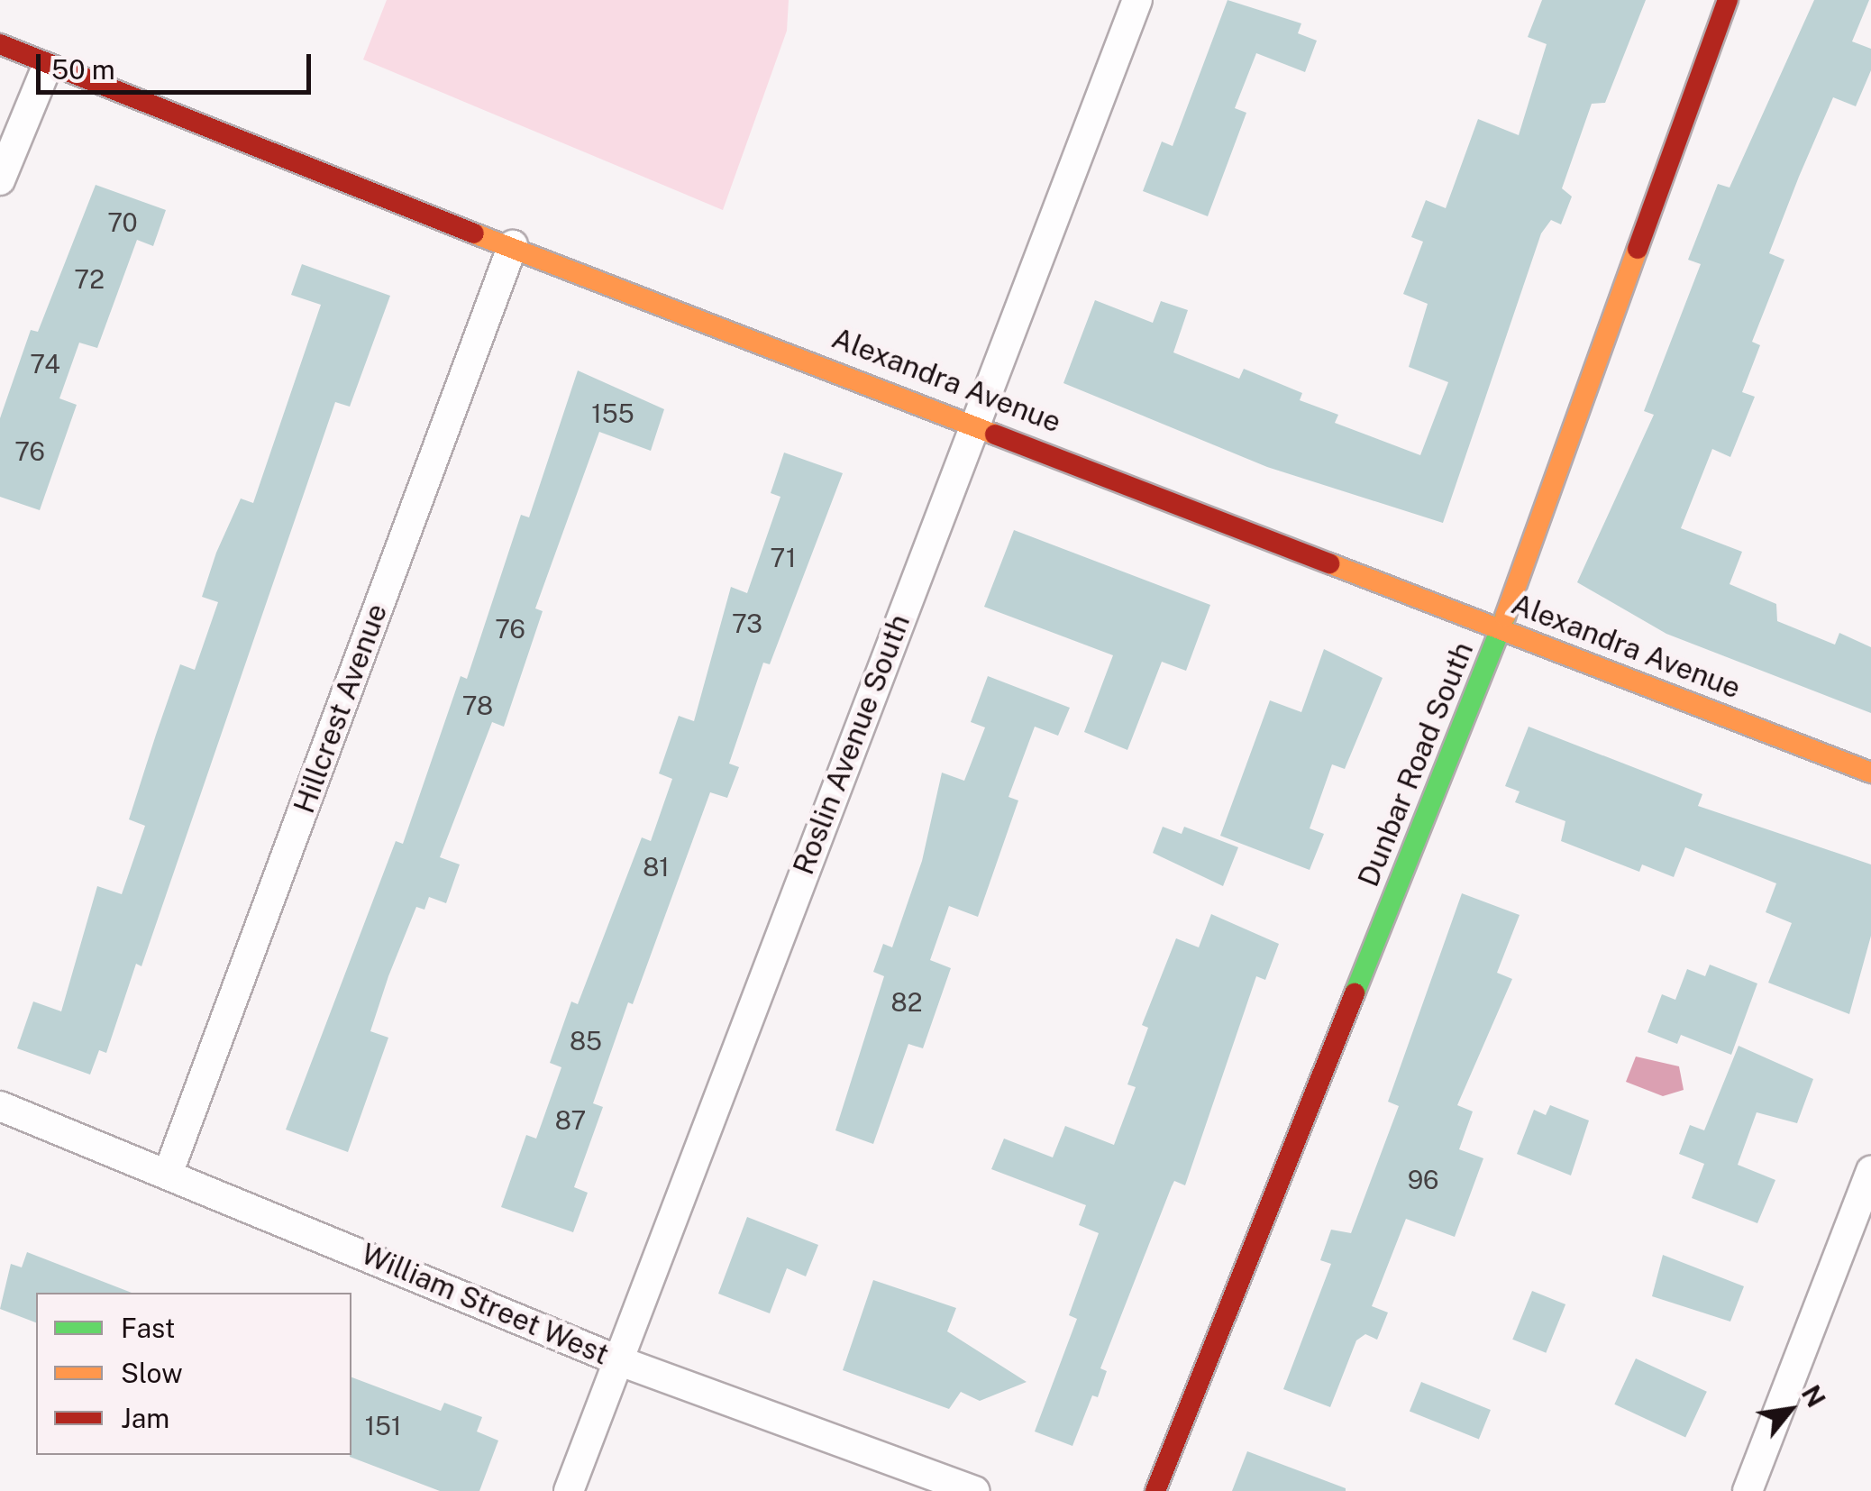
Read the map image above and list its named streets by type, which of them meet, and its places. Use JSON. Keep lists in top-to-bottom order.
{
  "streets": {
    "street": [
      "Alexandra Avenue",
      "Hillcrest Avenue",
      "Roslin Avenue South",
      "Dunbar Road South",
      "William Street West"
    ]
  },
  "crossings": [
    ["Alexandra Avenue", "Hillcrest Avenue"],
    ["Alexandra Avenue", "Roslin Avenue South"],
    ["Alexandra Avenue", "Dunbar Road South"],
    ["Hillcrest Avenue", "William Street West"],
    ["Roslin Avenue South", "William Street West"]
  ],
  "house_numbers": [
    "70",
    "72",
    "74",
    "155",
    "76",
    "71",
    "73",
    "76",
    "78",
    "81",
    "82",
    "85",
    "87",
    "96",
    "151"
  ],
  "legend": ["Fast", "Slow", "Jam"],
  "scale_bar": "50 m",
  "north": "top right"
}
